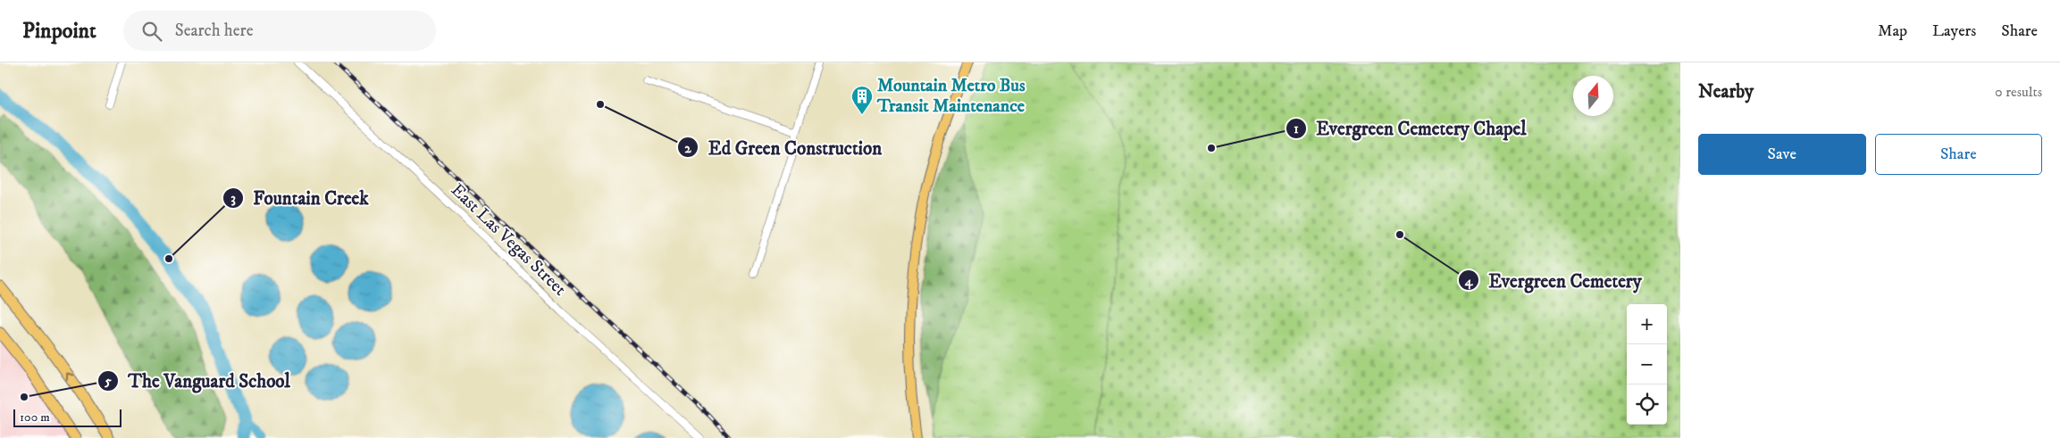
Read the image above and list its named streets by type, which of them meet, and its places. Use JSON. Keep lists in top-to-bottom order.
{
  "streets": {
    "street": ["East Las Vegas Street"]
  },
  "places": {
    "other": [
      "Ed Green Construction",
      "Evergreen Cemetery Chapel",
      "Evergreen Cemetery",
      "Fountain Creek",
      "The Vanguard School"
    ],
    "building": ["Mountain Metro Bus Transit Maintenance"]
  },
  "scale_bar": "100 m",
  "north": "top",
  "page": {
    "header": "Pinpoint",
    "search": "Search here",
    "nav": ["Map", "Layers", "Share"],
    "heading": ["Nearby", "0 results"],
    "buttons": ["Save", "Share"],
    "map_buttons": ["+", "−"],
    "scale": "100 m"
  }
}
